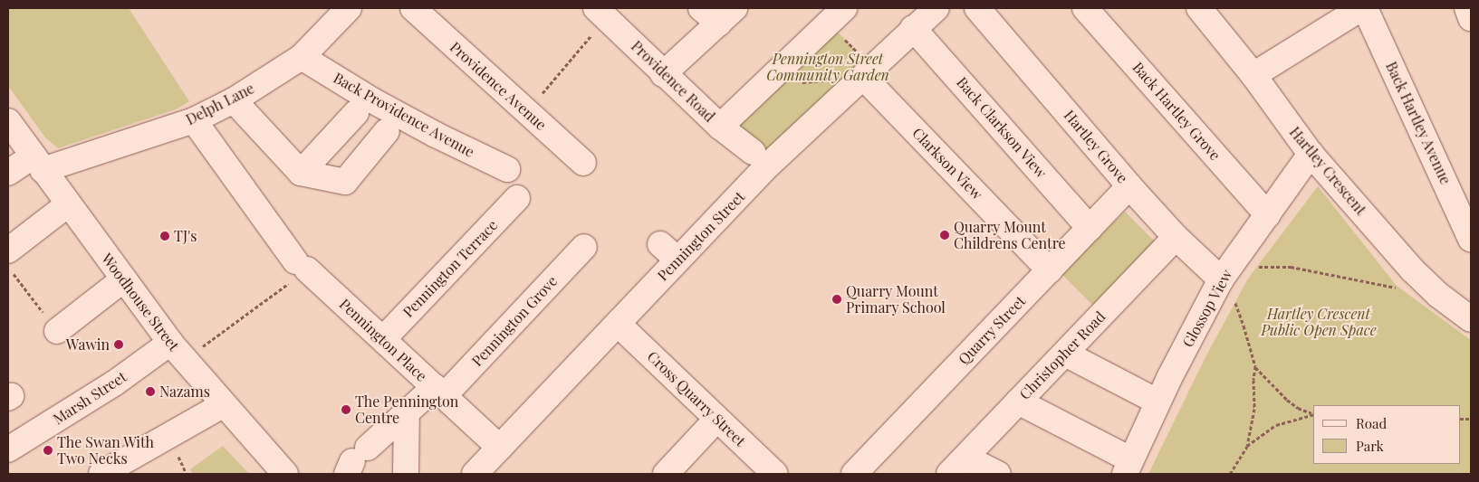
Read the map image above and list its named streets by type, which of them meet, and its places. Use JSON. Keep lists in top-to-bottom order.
{
  "streets": {
    "street": [
      "Providence Road",
      "Providence Avenue",
      "Delph Lane",
      "Back Hartley Grove",
      "Back Providence Avenue",
      "Back Hartley Avenue",
      "Back Clarkson View",
      "Hartley Grove",
      "Clarkson View",
      "Hartley Crescent",
      "Pennington Street",
      "Pennington Terrace",
      "Woodhouse Street",
      "Glossop View",
      "Pennington Grove",
      "Quarry Street",
      "Pennington Place",
      "Christopher Road",
      "Marsh Street",
      "Cross Quarry Street"
    ]
  },
  "crossings": [
    ["Delph Lane", "Back Providence Avenue"],
    ["Delph Lane", "Woodhouse Street"],
    ["Delph Lane", "Pennington Place"],
    ["Back Hartley Grove", "Glossop View"],
    ["Back Clarkson View", "Pennington Street"],
    ["Back Clarkson View", "Quarry Street"],
    ["Hartley Grove", "Glossop View"],
    ["Hartley Grove", "Quarry Street"],
    ["Hartley Grove", "Christopher Road"],
    ["Clarkson View", "Pennington Street"],
    ["Clarkson View", "Quarry Street"],
    ["Hartley Crescent", "Glossop View"],
    ["Pennington Street", "Pennington Place"],
    ["Pennington Street", "Cross Quarry Street"],
    ["Pennington Terrace", "Pennington Place"],
    ["Woodhouse Street", "Marsh Street"],
    ["Pennington Grove", "Pennington Place"]
  ],
  "parks": ["Pennington Street Community Garden", "Hartley Crescent Public Open Space"],
  "places": [
    "Quarry Mount Childrens Centre",
    "TJ's",
    "Quarry Mount Primary School",
    "Wawin",
    "Nazams",
    "The Pennington Centre",
    "The Swan With Two Necks"
  ],
  "legend": ["Road", "Park"]
}
